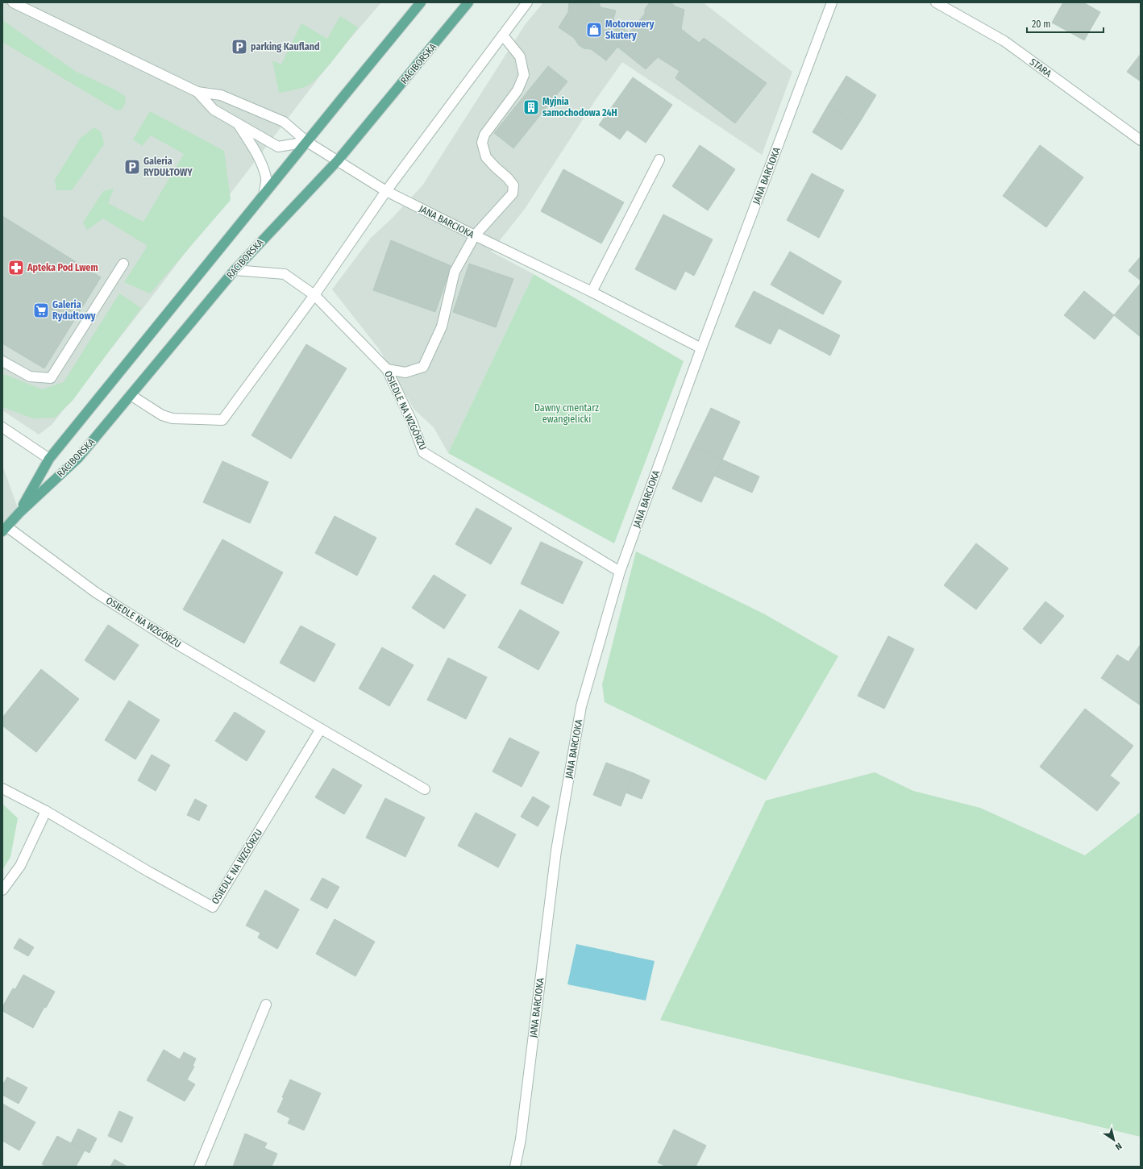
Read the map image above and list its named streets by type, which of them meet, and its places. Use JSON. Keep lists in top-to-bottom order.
{
  "streets": {
    "main road": ["RACIBORSKA"],
    "street": ["STARA", "JANA BARCIOKA", "OSIEDLE NA WZGÓRZU"]
  },
  "crossings": [
    ["RACIBORSKA", "JANA BARCIOKA"],
    ["RACIBORSKA", "OSIEDLE NA WZGÓRZU"],
    ["JANA BARCIOKA", "OSIEDLE NA WZGÓRZU"]
  ],
  "parks": ["Dawny cmentarz ewangielicki"],
  "places": {
    "shop": ["Motorowery Skutery"],
    "parking": ["parking Kaufland", "Galeria RYDUŁTOWY"],
    "building": ["Myjnia samochodowa 24H"],
    "pharmacy": ["Apteka Pod Lwem"],
    "supermarket": ["Galeria Rydułtowy"]
  },
  "scale_bar": "20 m",
  "north": "bottom right"
}
